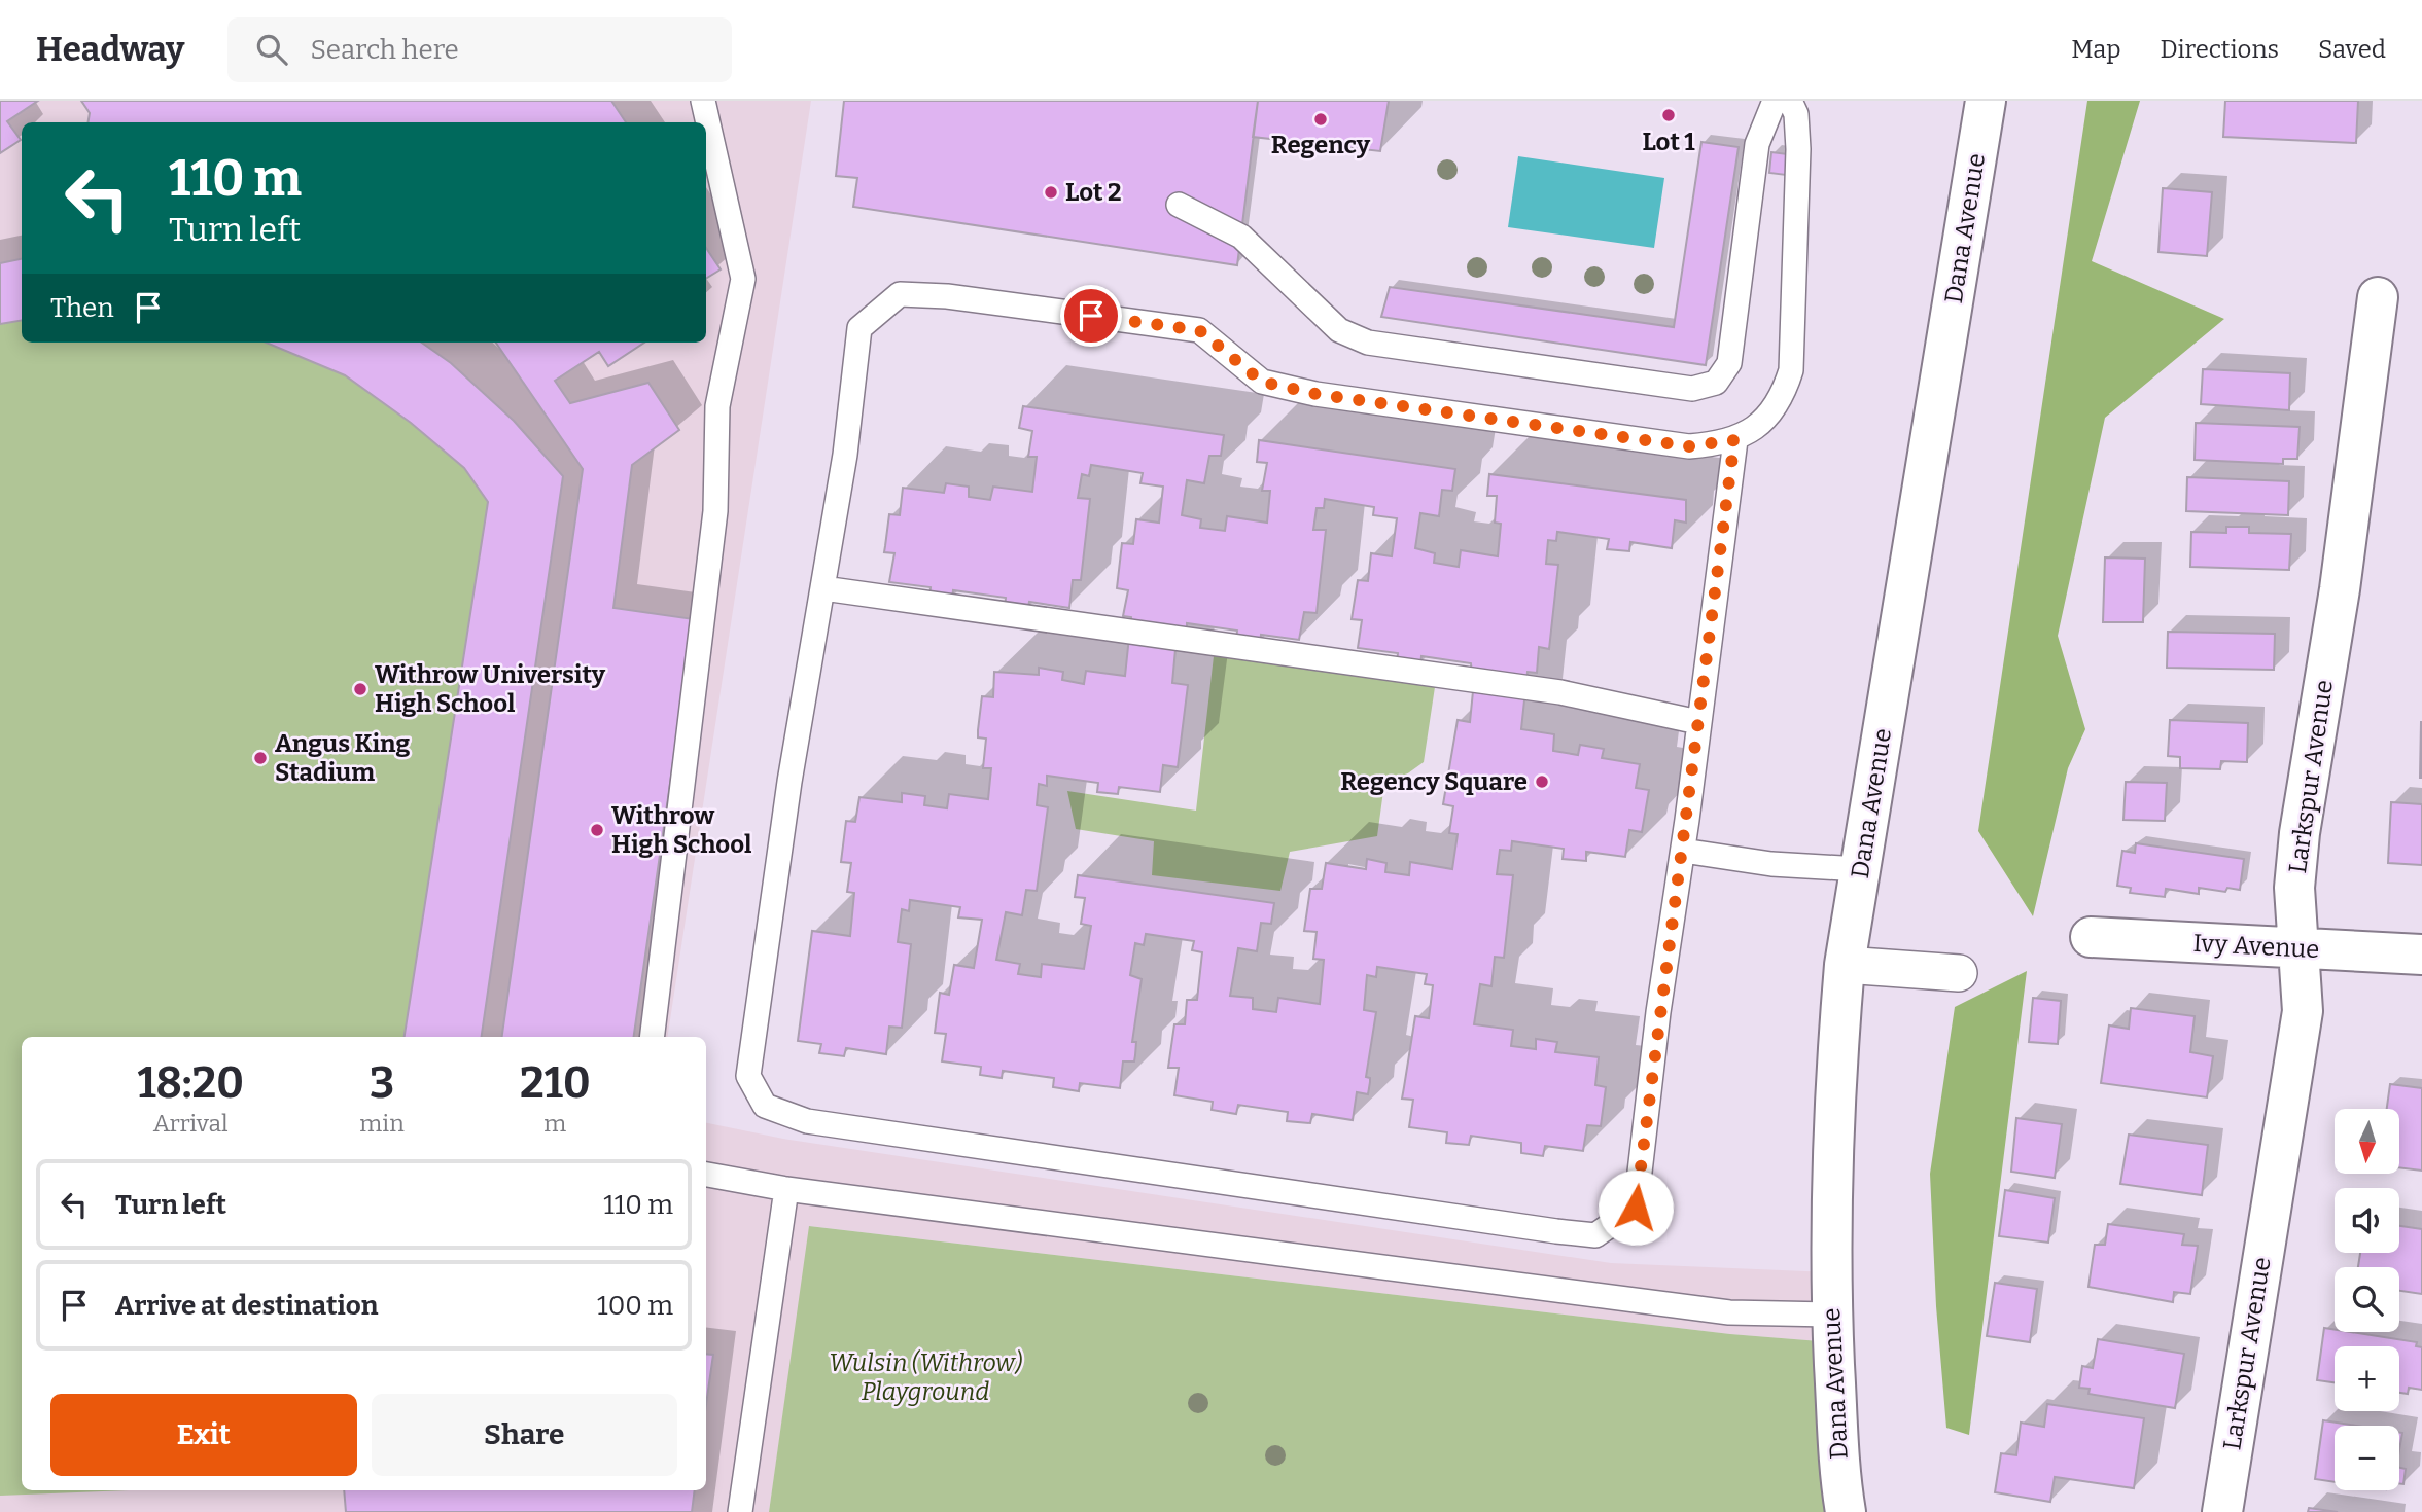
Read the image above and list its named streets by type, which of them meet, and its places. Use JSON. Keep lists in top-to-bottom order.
{
  "streets": {
    "street": ["Dana Avenue", "Larkspur Avenue", "Ivy Avenue"]
  },
  "crossings": [
    ["Larkspur Avenue", "Ivy Avenue"]
  ],
  "parks": ["Wulsin (Withrow) Playground"],
  "places": [
    "Lot 1",
    "Regency",
    "Lot 2",
    "Withrow University High School",
    "Angus King Stadium",
    "Regency Square",
    "Withrow High School"
  ],
  "north": "bottom",
  "page": {
    "header": "Headway",
    "search": "Search here",
    "nav": ["Map", "Directions", "Saved"],
    "turn": ["110 m", "Turn left"],
    "then": "Then",
    "eta": [
      "18:20",
      "Arrival",
      "3",
      "min",
      "210",
      "m"
    ],
    "map_buttons": ["+", "−"],
    "list": [
      {
        "name": "Turn left",
        "value": "110 m"
      },
      {
        "name": "Arrive at destination",
        "value": "100 m"
      }
    ],
    "buttons": ["Exit", "Share"]
  }
}
